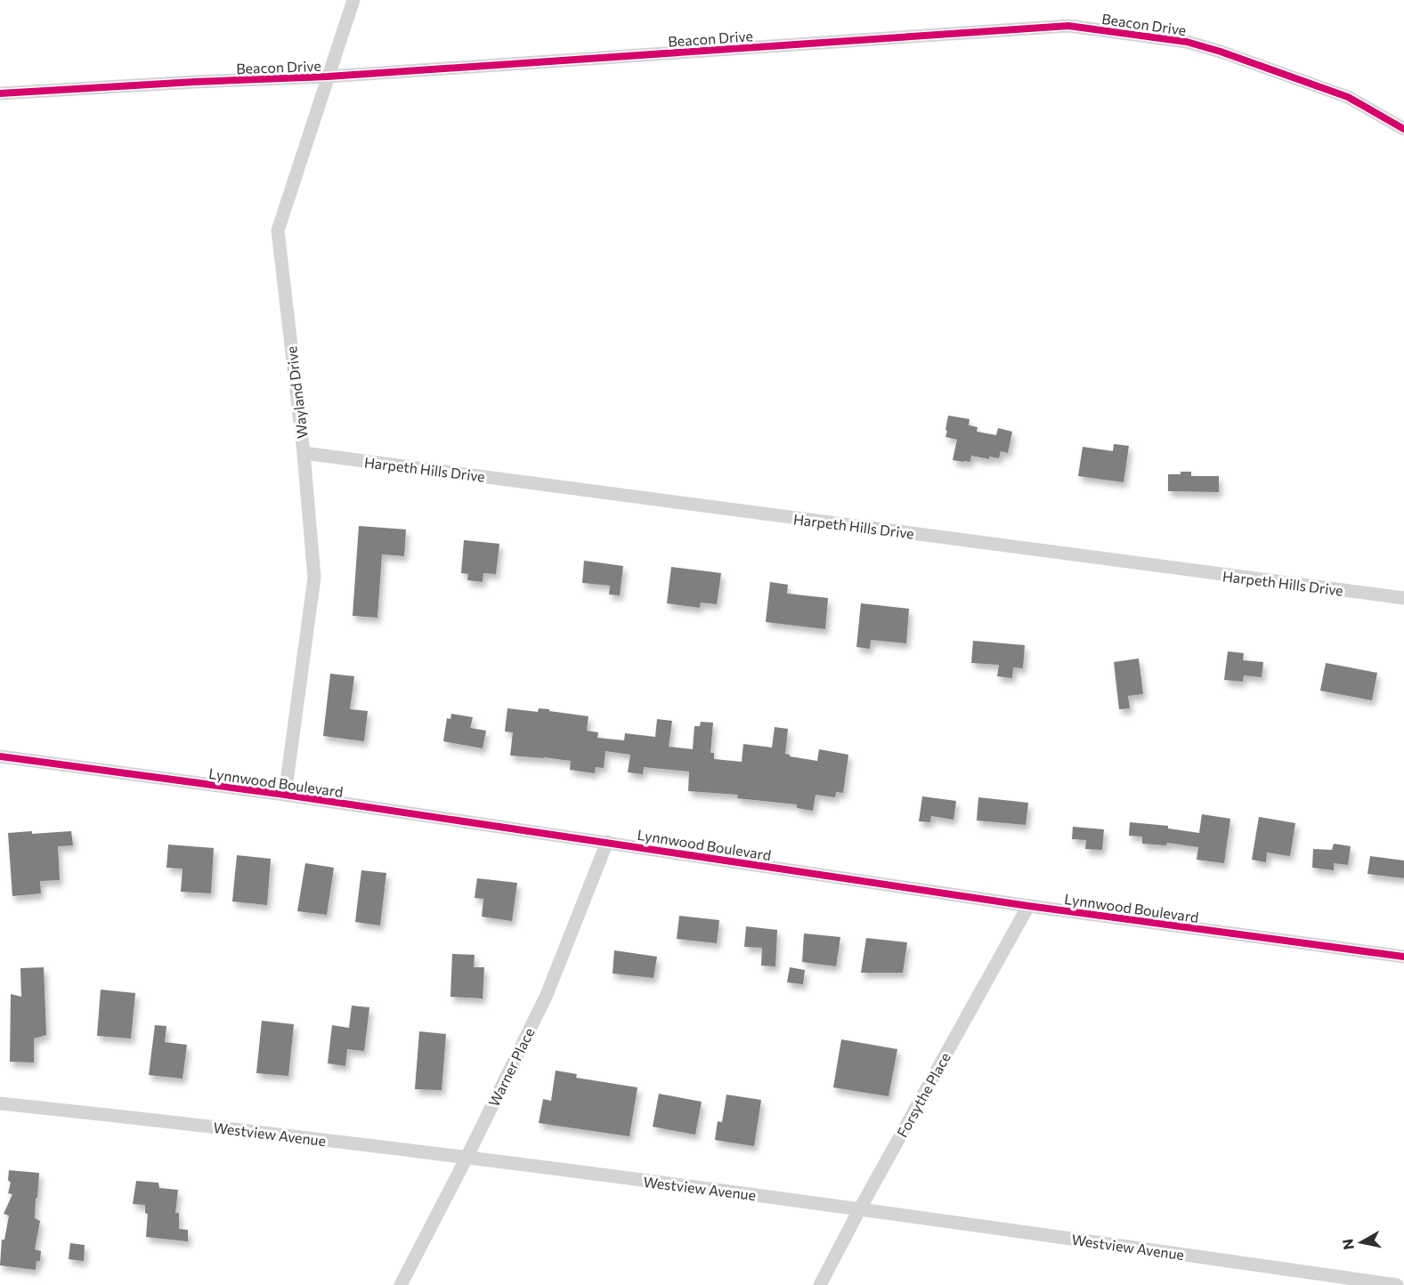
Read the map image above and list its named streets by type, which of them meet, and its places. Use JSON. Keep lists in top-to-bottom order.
{
  "streets": {
    "street": [
      "Beacon Drive",
      "Wayland Drive",
      "Harpeth Hills Drive",
      "Lynnwood Boulevard",
      "Warner Place",
      "Forsythe Place",
      "Westview Avenue"
    ]
  },
  "crossings": [
    ["Beacon Drive", "Wayland Drive"],
    ["Wayland Drive", "Harpeth Hills Drive"],
    ["Wayland Drive", "Lynnwood Boulevard"],
    ["Lynnwood Boulevard", "Warner Place"],
    ["Lynnwood Boulevard", "Forsythe Place"],
    ["Warner Place", "Westview Avenue"],
    ["Forsythe Place", "Westview Avenue"]
  ],
  "north": "left"
}
